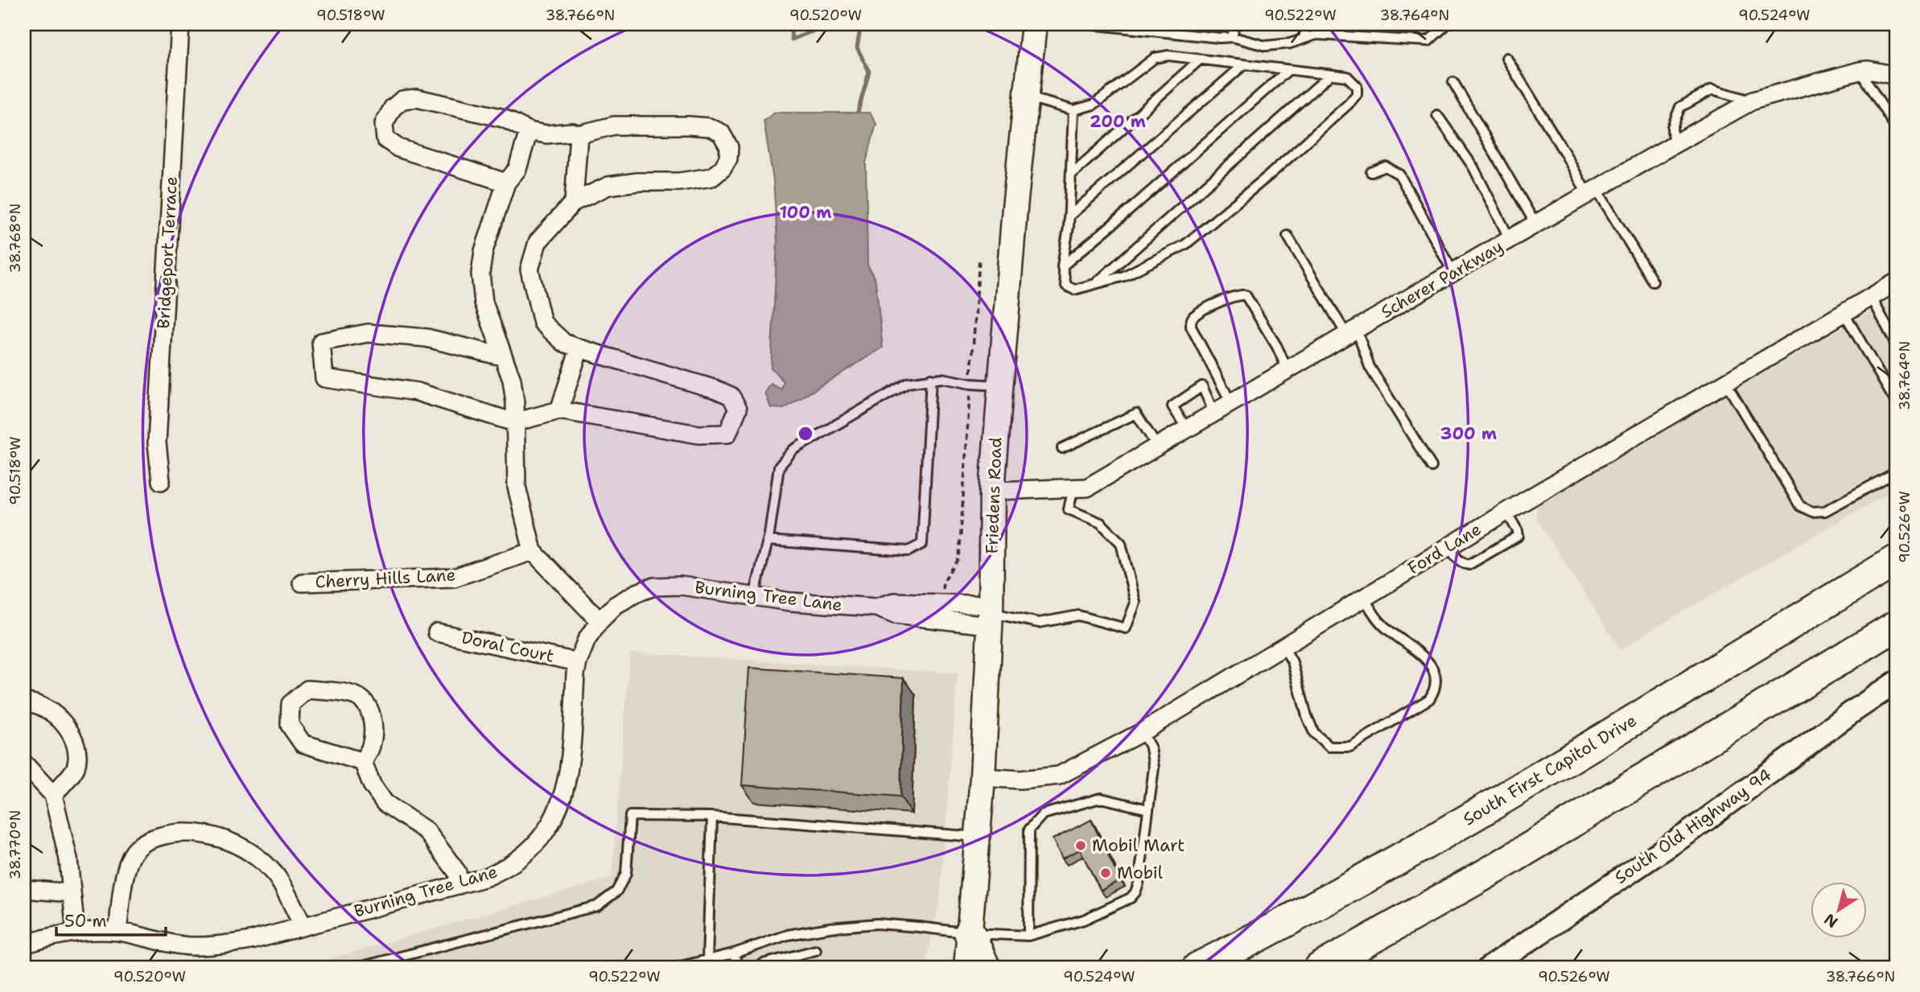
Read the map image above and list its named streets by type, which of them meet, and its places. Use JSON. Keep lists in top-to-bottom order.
{
  "streets": {
    "highway": ["South First Capitol Drive"],
    "main road": ["Friedens Road"],
    "street": [
      "Bridgeport Terrace",
      "Scherer Parkway",
      "Ford Lane",
      "Cherry Hills Lane",
      "Burning Tree Lane",
      "Doral Court",
      "South Old Highway 94"
    ]
  },
  "crossings": [
    ["Scherer Parkway", "Friedens Road"],
    ["Friedens Road", "Ford Lane"],
    ["Friedens Road", "Burning Tree Lane"],
    ["Burning Tree Lane", "Doral Court"]
  ],
  "places": ["Mobil Mart", "Mobil"],
  "scale_bar": "50 m",
  "north": "bottom left",
  "coordinates": [
    "90.518°W",
    "38.766°N",
    "90.520°W",
    "90.522°W",
    "38.764°N",
    "90.524°W",
    "38.768°N",
    "90.526°W",
    "38.770°N"
  ],
  "rings": ["200 m", "100 m", "300 m"]
}
